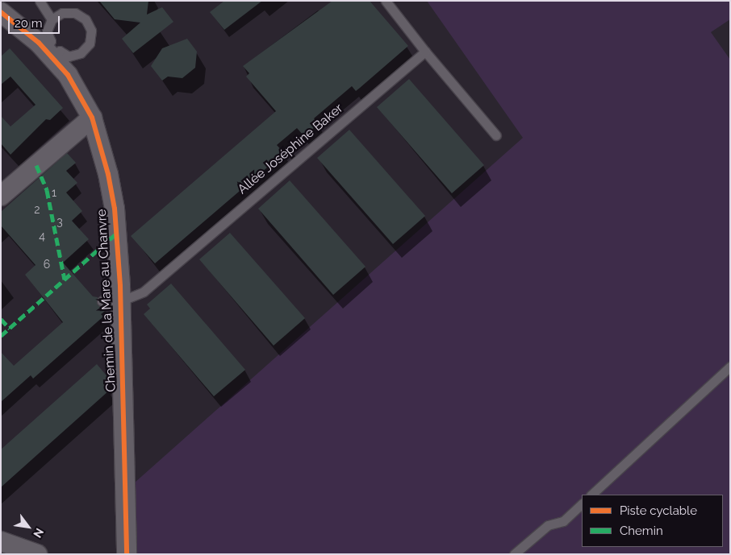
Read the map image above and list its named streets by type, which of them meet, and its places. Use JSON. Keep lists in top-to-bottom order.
{
  "streets": {
    "street": ["Chemin de la Mare au Chanvre"],
    "lane": ["Allée Joséphine Baker"]
  },
  "crossings": [
    ["Allée Joséphine Baker", "Chemin de la Mare au Chanvre"]
  ],
  "house_numbers": [
    "1",
    "2",
    "3",
    "4",
    "6"
  ],
  "legend": ["Piste cyclable", "Chemin"],
  "scale_bar": "20 m",
  "north": "bottom right"
}
